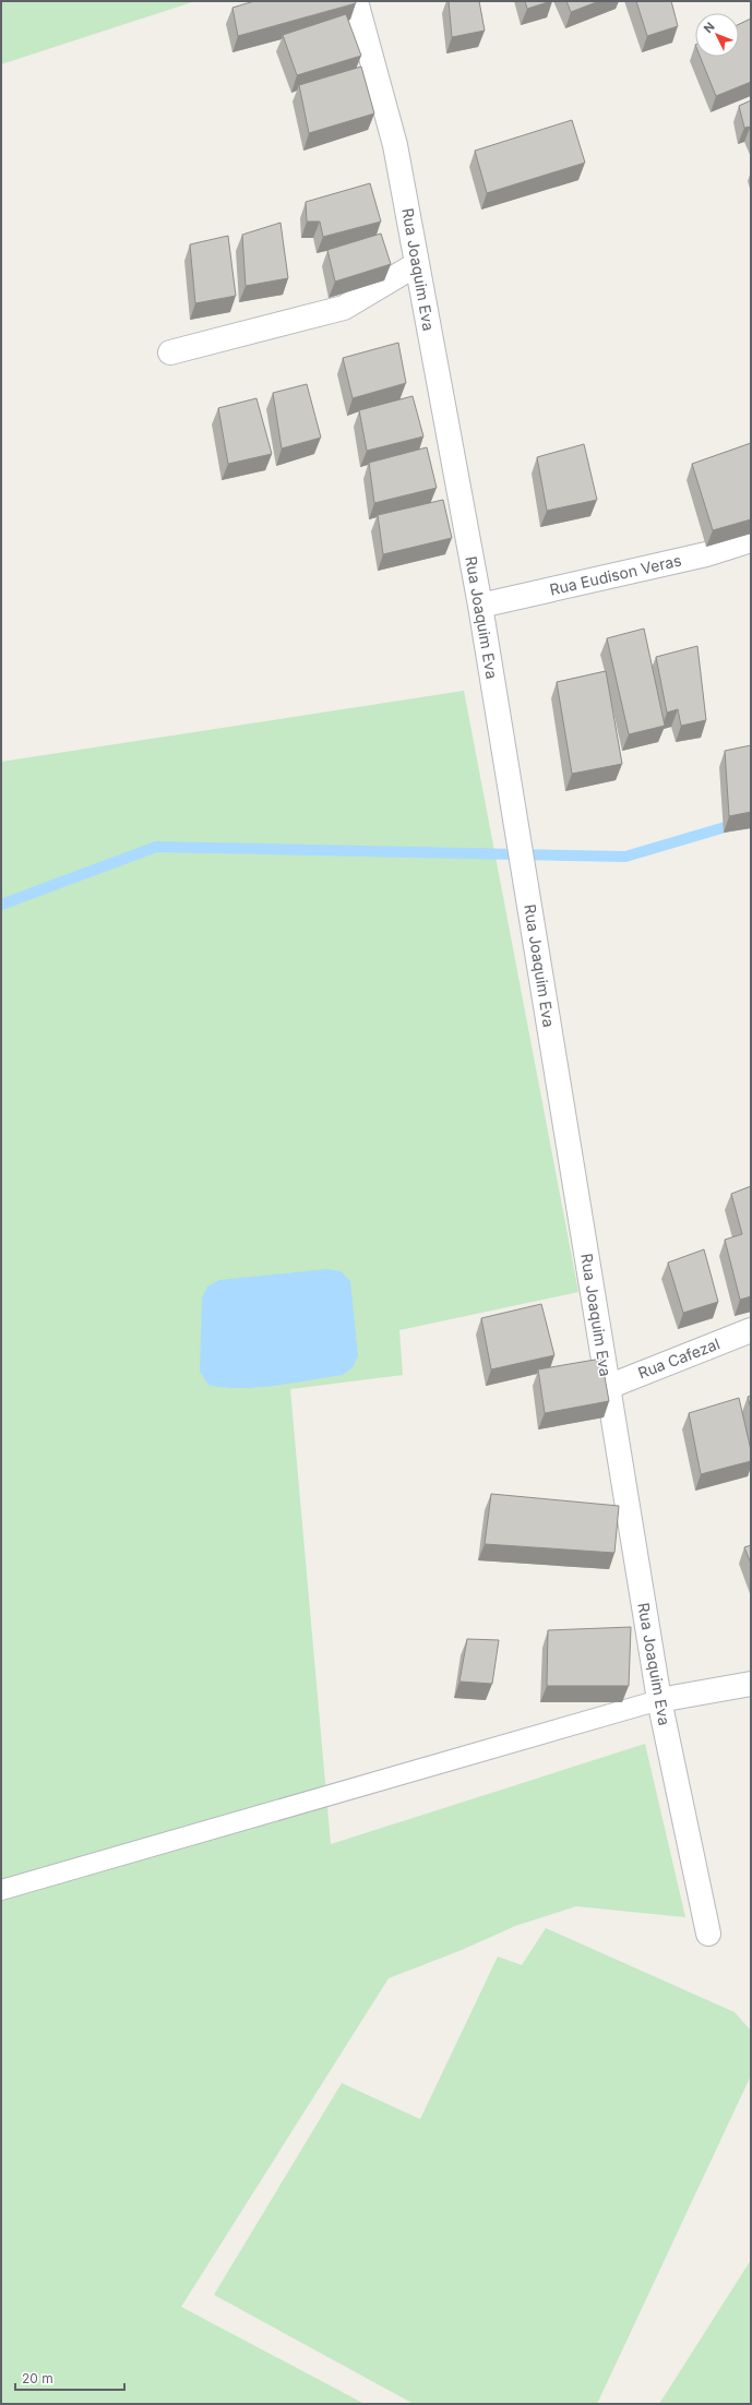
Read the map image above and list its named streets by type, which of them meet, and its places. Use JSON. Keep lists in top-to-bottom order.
{
  "streets": {
    "street": ["Rua Joaquim Eva", "Rua Eudison Veras", "Rua Cafezal"]
  },
  "crossings": [
    ["Rua Joaquim Eva", "Rua Eudison Veras"],
    ["Rua Joaquim Eva", "Rua Cafezal"]
  ],
  "scale_bar": "20 m",
  "north": "top left"
}
